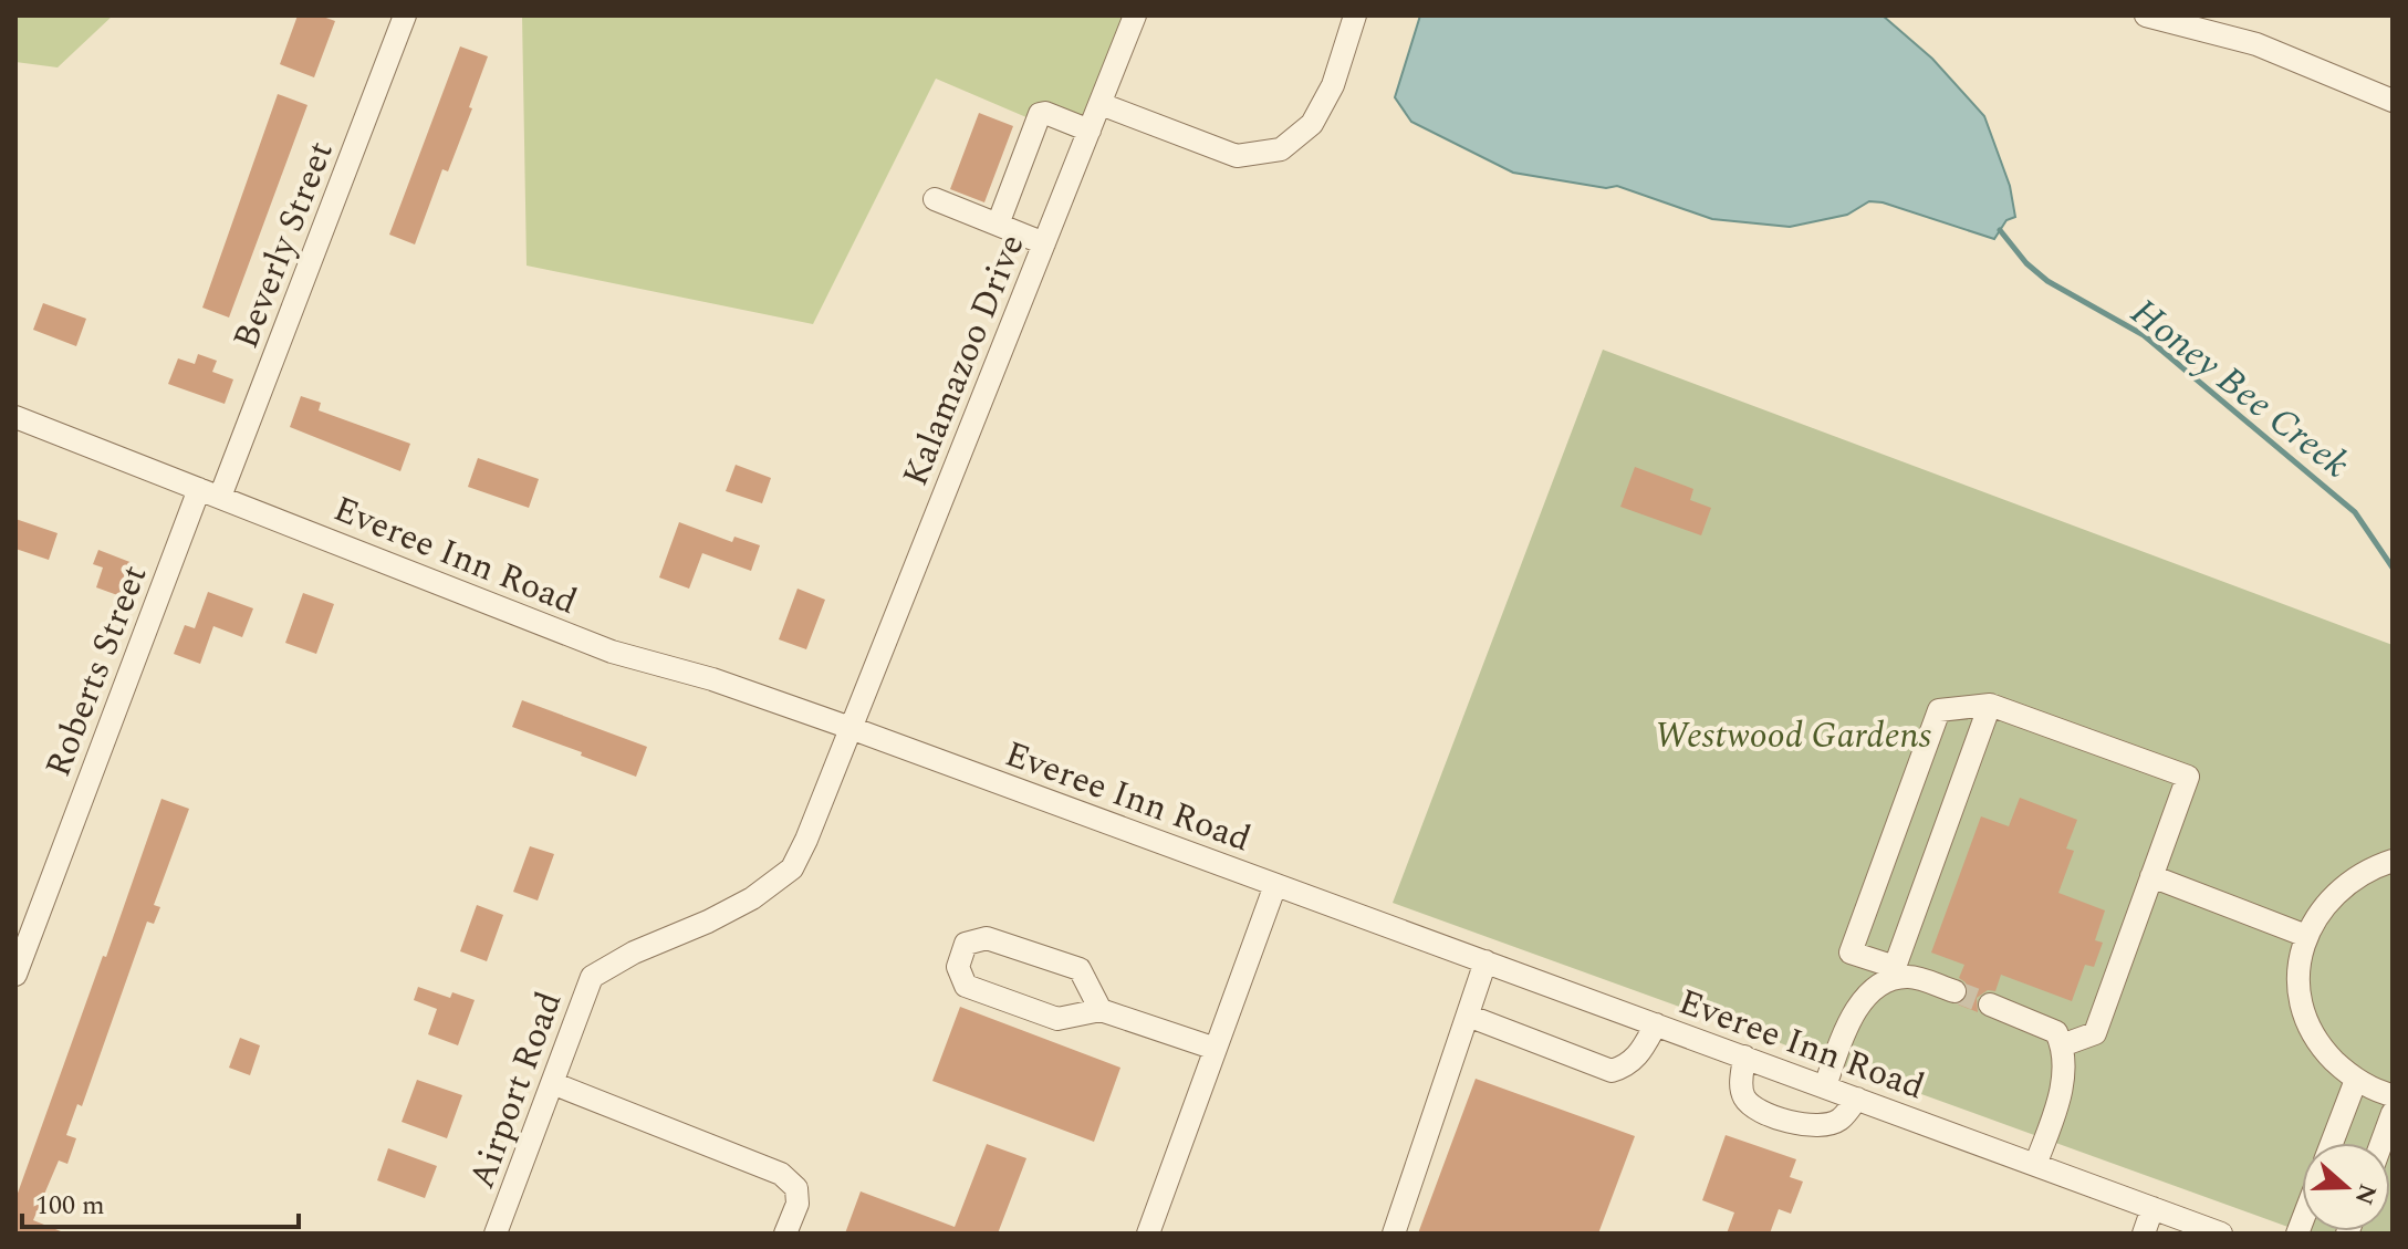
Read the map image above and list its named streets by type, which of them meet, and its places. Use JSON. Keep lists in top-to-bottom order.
{
  "streets": {
    "street": [
      "Beverly Street",
      "Kalamazoo Drive",
      "Everee Inn Road",
      "Roberts Street",
      "Airport Road"
    ]
  },
  "crossings": [
    ["Beverly Street", "Everee Inn Road"],
    ["Beverly Street", "Roberts Street"],
    ["Kalamazoo Drive", "Everee Inn Road"],
    ["Kalamazoo Drive", "Airport Road"],
    ["Everee Inn Road", "Roberts Street"],
    ["Everee Inn Road", "Airport Road"]
  ],
  "water": ["Honey Bee Creek"],
  "parks": ["Westwood Gardens"],
  "scale_bar": "100 m",
  "north": "right"
}
